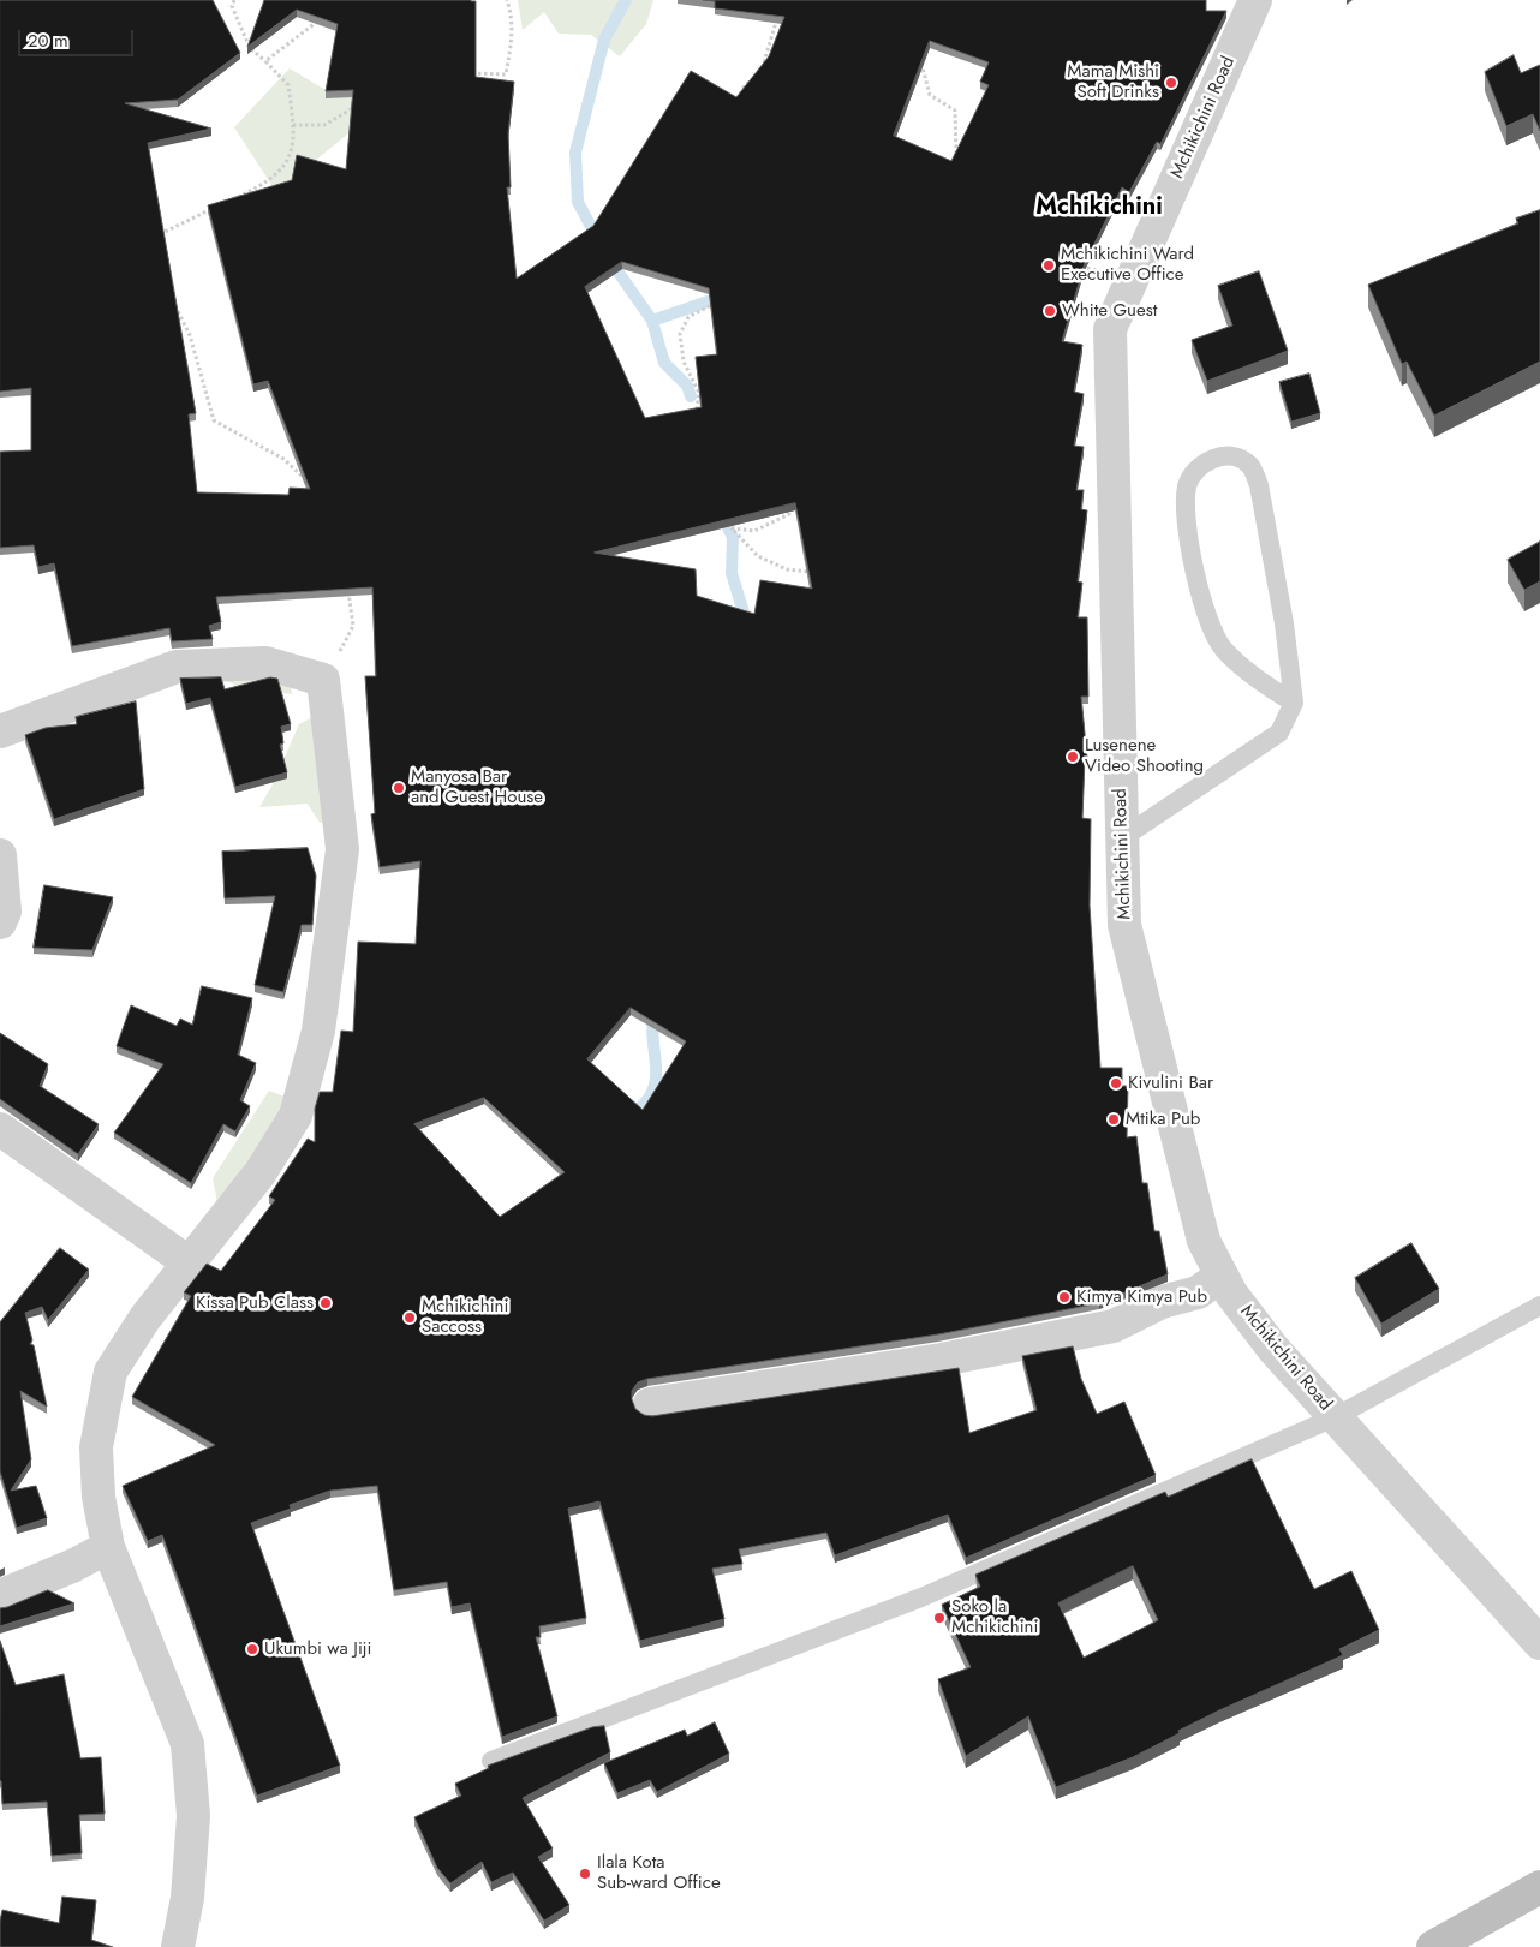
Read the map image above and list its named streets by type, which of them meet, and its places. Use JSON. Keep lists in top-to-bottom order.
{
  "streets": {
    "street": ["Mchikichini Road"]
  },
  "districts": ["Mchikichini"],
  "places": [
    "Mama Mishi Soft Drinks",
    "Mchikichini Ward Executive Office",
    "White Guest",
    "Lusenene Video Shooting",
    "Manyosa Bar and Guest House",
    "Kivulini Bar",
    "Mtika Pub",
    "Kimya Kimya Pub",
    "Kissa Pub Class",
    "Mchikichini Saccoss",
    "Soko la Mchikichini",
    "Ukumbi wa Jiji",
    "Ilala Kota Sub-ward Office"
  ],
  "scale_bar": "20 m"
}
